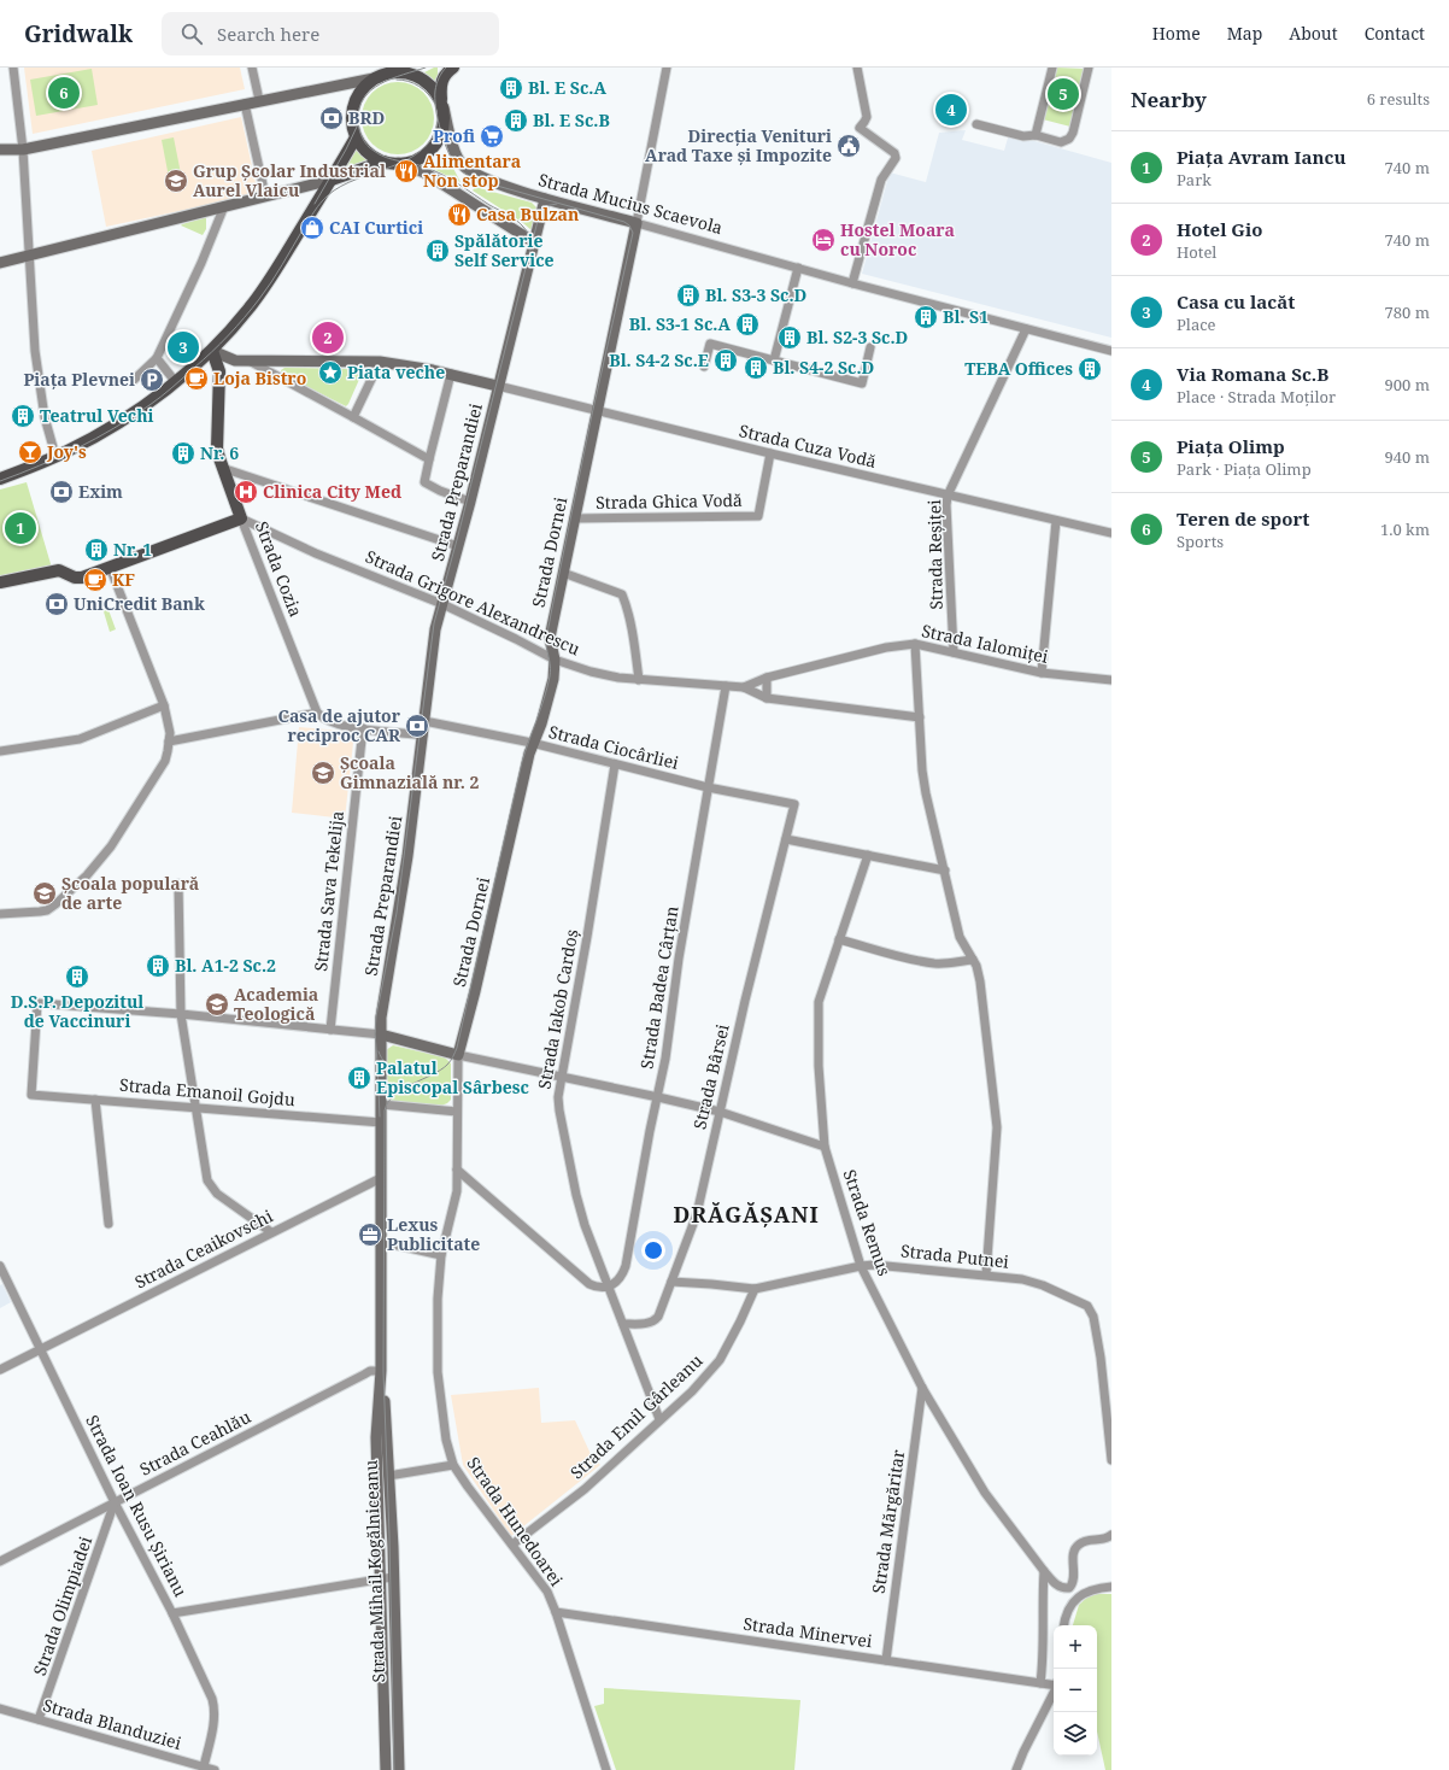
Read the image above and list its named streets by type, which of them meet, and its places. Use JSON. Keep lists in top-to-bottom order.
{
  "streets": {
    "main road": [
      "Strada Mucius Scaevola",
      "Strada Preparandiei",
      "Strada Dornei",
      "Strada Cozia",
      "Strada Mihail Kogălniceanu"
    ],
    "street": [
      "Strada Cuza Vodă",
      "Strada Ghica Vodă",
      "Strada Reșiței",
      "Strada Grigore Alexandrescu",
      "Strada Ialomiței",
      "Strada Ciocârliei",
      "Strada Sava Tekelija",
      "Strada Badea Cârțan",
      "Strada Iakob Cardoș",
      "Strada Bârsei",
      "Strada Emanoil Gojdu",
      "Strada Remus",
      "Strada Ceaikovschi",
      "Strada Putnei",
      "Strada Emil Gârleanu",
      "Strada Ceahlău",
      "Strada Ioan Rusu Șirianu",
      "Strada Hunedoarei",
      "Strada Mărgăritar",
      "Strada Olimpiadei",
      "Strada Minervei",
      "Strada Blanduziei"
    ]
  },
  "crossings": [
    ["Strada Mucius Scaevola", "Strada Preparandiei"],
    ["Strada Mucius Scaevola", "Strada Dornei"],
    ["Strada Mucius Scaevola", "Strada Reșiței"],
    ["Strada Cuza Vodă", "Strada Preparandiei"],
    ["Strada Cuza Vodă", "Strada Ghica Vodă"],
    ["Strada Cuza Vodă", "Strada Dornei"],
    ["Strada Cuza Vodă", "Strada Reșiței"],
    ["Strada Preparandiei", "Strada Grigore Alexandrescu"],
    ["Strada Preparandiei", "Strada Ciocârliei"],
    ["Strada Preparandiei", "Strada Mihail Kogălniceanu"],
    ["Strada Ghica Vodă", "Strada Dornei"],
    ["Strada Dornei", "Strada Grigore Alexandrescu"],
    ["Strada Dornei", "Strada Ciocârliei"],
    ["Strada Dornei", "Strada Hunedoarei"],
    ["Strada Reșiței", "Strada Ialomiței"],
    ["Strada Cozia", "Strada Grigore Alexandrescu"],
    ["Strada Grigore Alexandrescu", "Strada Ialomiței"],
    ["Strada Grigore Alexandrescu", "Strada Badea Cârțan"],
    ["Strada Ciocârliei", "Strada Badea Cârțan"],
    ["Strada Ciocârliei", "Strada Iakob Cardoș"],
    ["Strada Ciocârliei", "Strada Bârsei"],
    ["Strada Badea Cârțan", "Strada Iakob Cardoș"],
    ["Strada Iakob Cardoș", "Strada Bârsei"],
    ["Strada Iakob Cardoș", "Strada Emil Gârleanu"],
    ["Strada Bârsei", "Strada Putnei"],
    ["Strada Emanoil Gojdu", "Strada Mihail Kogălniceanu"],
    ["Strada Remus", "Strada Putnei"],
    ["Strada Remus", "Strada Mărgăritar"],
    ["Strada Ceaikovschi", "Strada Ioan Rusu Șirianu"],
    ["Strada Ceaikovschi", "Strada Mihail Kogălniceanu"],
    ["Strada Putnei", "Strada Emil Gârleanu"],
    ["Strada Emil Gârleanu", "Strada Hunedoarei"],
    ["Strada Ceahlău", "Strada Ioan Rusu Șirianu"],
    ["Strada Ceahlău", "Strada Mihail Kogălniceanu"],
    ["Strada Ceahlău", "Strada Olimpiadei"],
    ["Strada Ioan Rusu Șirianu", "Strada Olimpiadei"],
    ["Strada Ioan Rusu Șirianu", "Strada Blanduziei"],
    ["Strada Hunedoarei", "Strada Minervei"],
    ["Strada Mărgăritar", "Strada Minervei"],
    ["Strada Olimpiadei", "Strada Blanduziei"]
  ],
  "districts": ["DRĂGĂȘANI"],
  "places": {
    "building": [
      "Bl. E Sc.A",
      "Bl. E Sc.B",
      "Spălătorie Self Service",
      "Bl. S3-3 Sc.D",
      "Bl. S1",
      "Bl. S3-1 Sc.A",
      "Bl. S2-3 Sc.D",
      "Bl. S4-2 Sc.E",
      "Bl. S4-2 Sc.D",
      "TEBA Offices",
      "Teatrul Vechi",
      "Nr. 6",
      "Nr. 1",
      "Bl. A1-2 Sc.2",
      "D.S.P. Depozitul de Vaccinuri",
      "Palatul Episcopal Sârbesc"
    ],
    "bank": [
      "BRD",
      "Exim",
      "UniCredit Bank",
      "Casa de ajutor reciproc CAR"
    ],
    "supermarket": ["Profi"],
    "public building": ["Direcția Venituri Arad Taxe și Impozite"],
    "restaurant": ["Alimentara Non stop", "Casa Bulzan"],
    "school or university": [
      "Grup Școlar Industrial Aurel Vlaicu",
      "Școala Gimnazială nr. 2",
      "Școala populară de arte",
      "Academia Teologică"
    ],
    "shop": ["CAI Curtici"],
    "hotel": ["Hostel Moara cu Noroc"],
    "place": ["Piata veche"],
    "cafe": ["Loja Bistro", "KF"],
    "parking": ["Piața Plevnei"],
    "bar": ["Joy's"],
    "hospital": ["Clinica City Med"],
    "office": ["Lexus Publicitate"]
  },
  "page": {
    "header": "Gridwalk",
    "search": "Search here",
    "nav": [
      "Home",
      "Map",
      "About",
      "Contact"
    ],
    "heading": ["Nearby", "6 results"],
    "pins": [
      "6",
      "5",
      "4",
      "2",
      "3",
      "1"
    ],
    "list": [
      {
        "mark": "1",
        "name": "Piața Avram Iancu",
        "note": "Park",
        "value": "740 m"
      },
      {
        "mark": "2",
        "name": "Hotel Gio",
        "note": "Hotel",
        "value": "740 m"
      },
      {
        "mark": "3",
        "name": "Casa cu lacăt",
        "note": "Place",
        "value": "780 m"
      },
      {
        "mark": "4",
        "name": "Via Romana Sc.B",
        "note": "Place · Strada Moților",
        "value": "900 m"
      },
      {
        "mark": "5",
        "name": "Piața Olimp",
        "note": "Park · Piața Olimp",
        "value": "940 m"
      },
      {
        "mark": "6",
        "name": "Teren de sport",
        "note": "Sports",
        "value": "1.0 km"
      }
    ],
    "map_buttons": ["+", "−"]
  }
}
